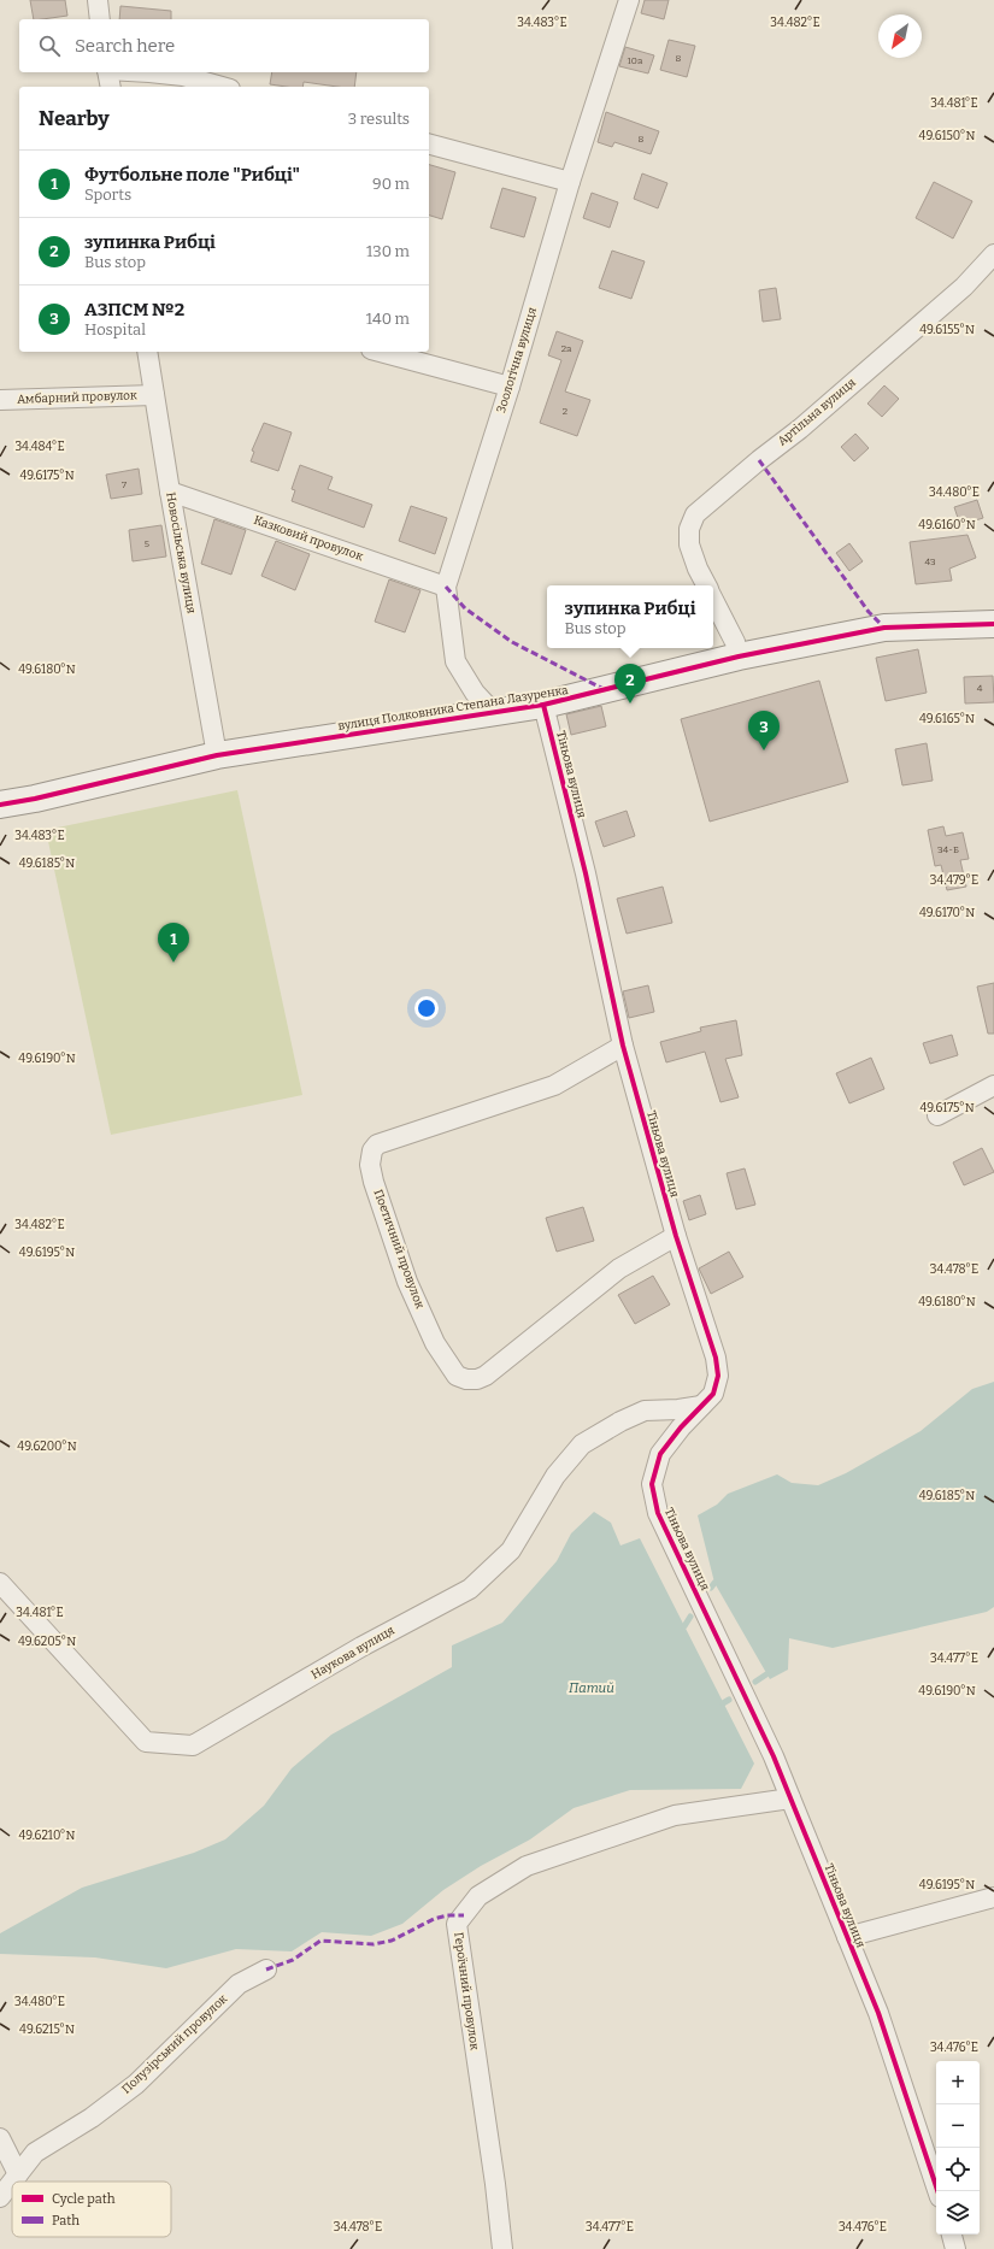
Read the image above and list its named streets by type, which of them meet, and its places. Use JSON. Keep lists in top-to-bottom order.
{
  "streets": {
    "street": [
      "Зоологічна вулиця",
      "Амбарний провулок",
      "Артільна вулиця",
      "Казковий провулок",
      "Новосільська вулиця",
      "вулиця Полковника Степана Лазуренка",
      "Тіньова вулиця",
      "Поетичний провулок",
      "Наукова вулиця",
      "Героїчний провулок",
      "Полузірський провулок"
    ]
  },
  "crossings": [
    ["Зоологічна вулиця", "Казковий провулок"],
    ["Зоологічна вулиця", "вулиця Полковника Степана Лазуренка"],
    ["Амбарний провулок", "Новосільська вулиця"],
    ["Казковий провулок", "Новосільська вулиця"],
    ["Новосільська вулиця", "вулиця Полковника Степана Лазуренка"],
    ["вулиця Полковника Степана Лазуренка", "Тіньова вулиця"],
    ["Тіньова вулиця", "Поетичний провулок"],
    ["Тіньова вулиця", "Наукова вулиця"],
    ["Тіньова вулиця", "Героїчний провулок"]
  ],
  "water": ["Патий"],
  "house_numbers": [
    "8",
    "10а",
    "8",
    "2а",
    "2",
    "7",
    "5",
    "43",
    "4",
    "34-Б"
  ],
  "legend": ["Cycle path", "Path"],
  "north": "bottom left",
  "page": {
    "search": "Search here",
    "heading": ["Nearby", "3 results"],
    "list": [
      {
        "mark": "1",
        "name": "Футбольне поле \"Рибці\"",
        "note": "Sports",
        "value": "90 m"
      },
      {
        "mark": "2",
        "name": "зупинка Рибці",
        "note": "Bus stop",
        "value": "130 m"
      },
      {
        "mark": "3",
        "name": "АЗПСМ №2",
        "note": "Hospital",
        "value": "140 m"
      }
    ],
    "popup": ["зупинка Рибці", "Bus stop"],
    "pins": ["2", "3", "1"],
    "map_buttons": ["+", "−"]
  },
  "coordinates": [
    "34.483°E",
    "34.482°E",
    "34.481°E",
    "49.6150°N",
    "49.6155°N",
    "34.484°E",
    "49.6175°N",
    "34.480°E",
    "49.6160°N",
    "49.6180°N",
    "49.6165°N",
    "49.6185°N",
    "34.479°E",
    "49.6170°N",
    "49.6190°N",
    "49.6195°N",
    "34.478°E",
    "49.6200°N",
    "49.6205°N",
    "34.477°E",
    "49.6210°N",
    "49.6215°N",
    "34.476°E"
  ]
}
